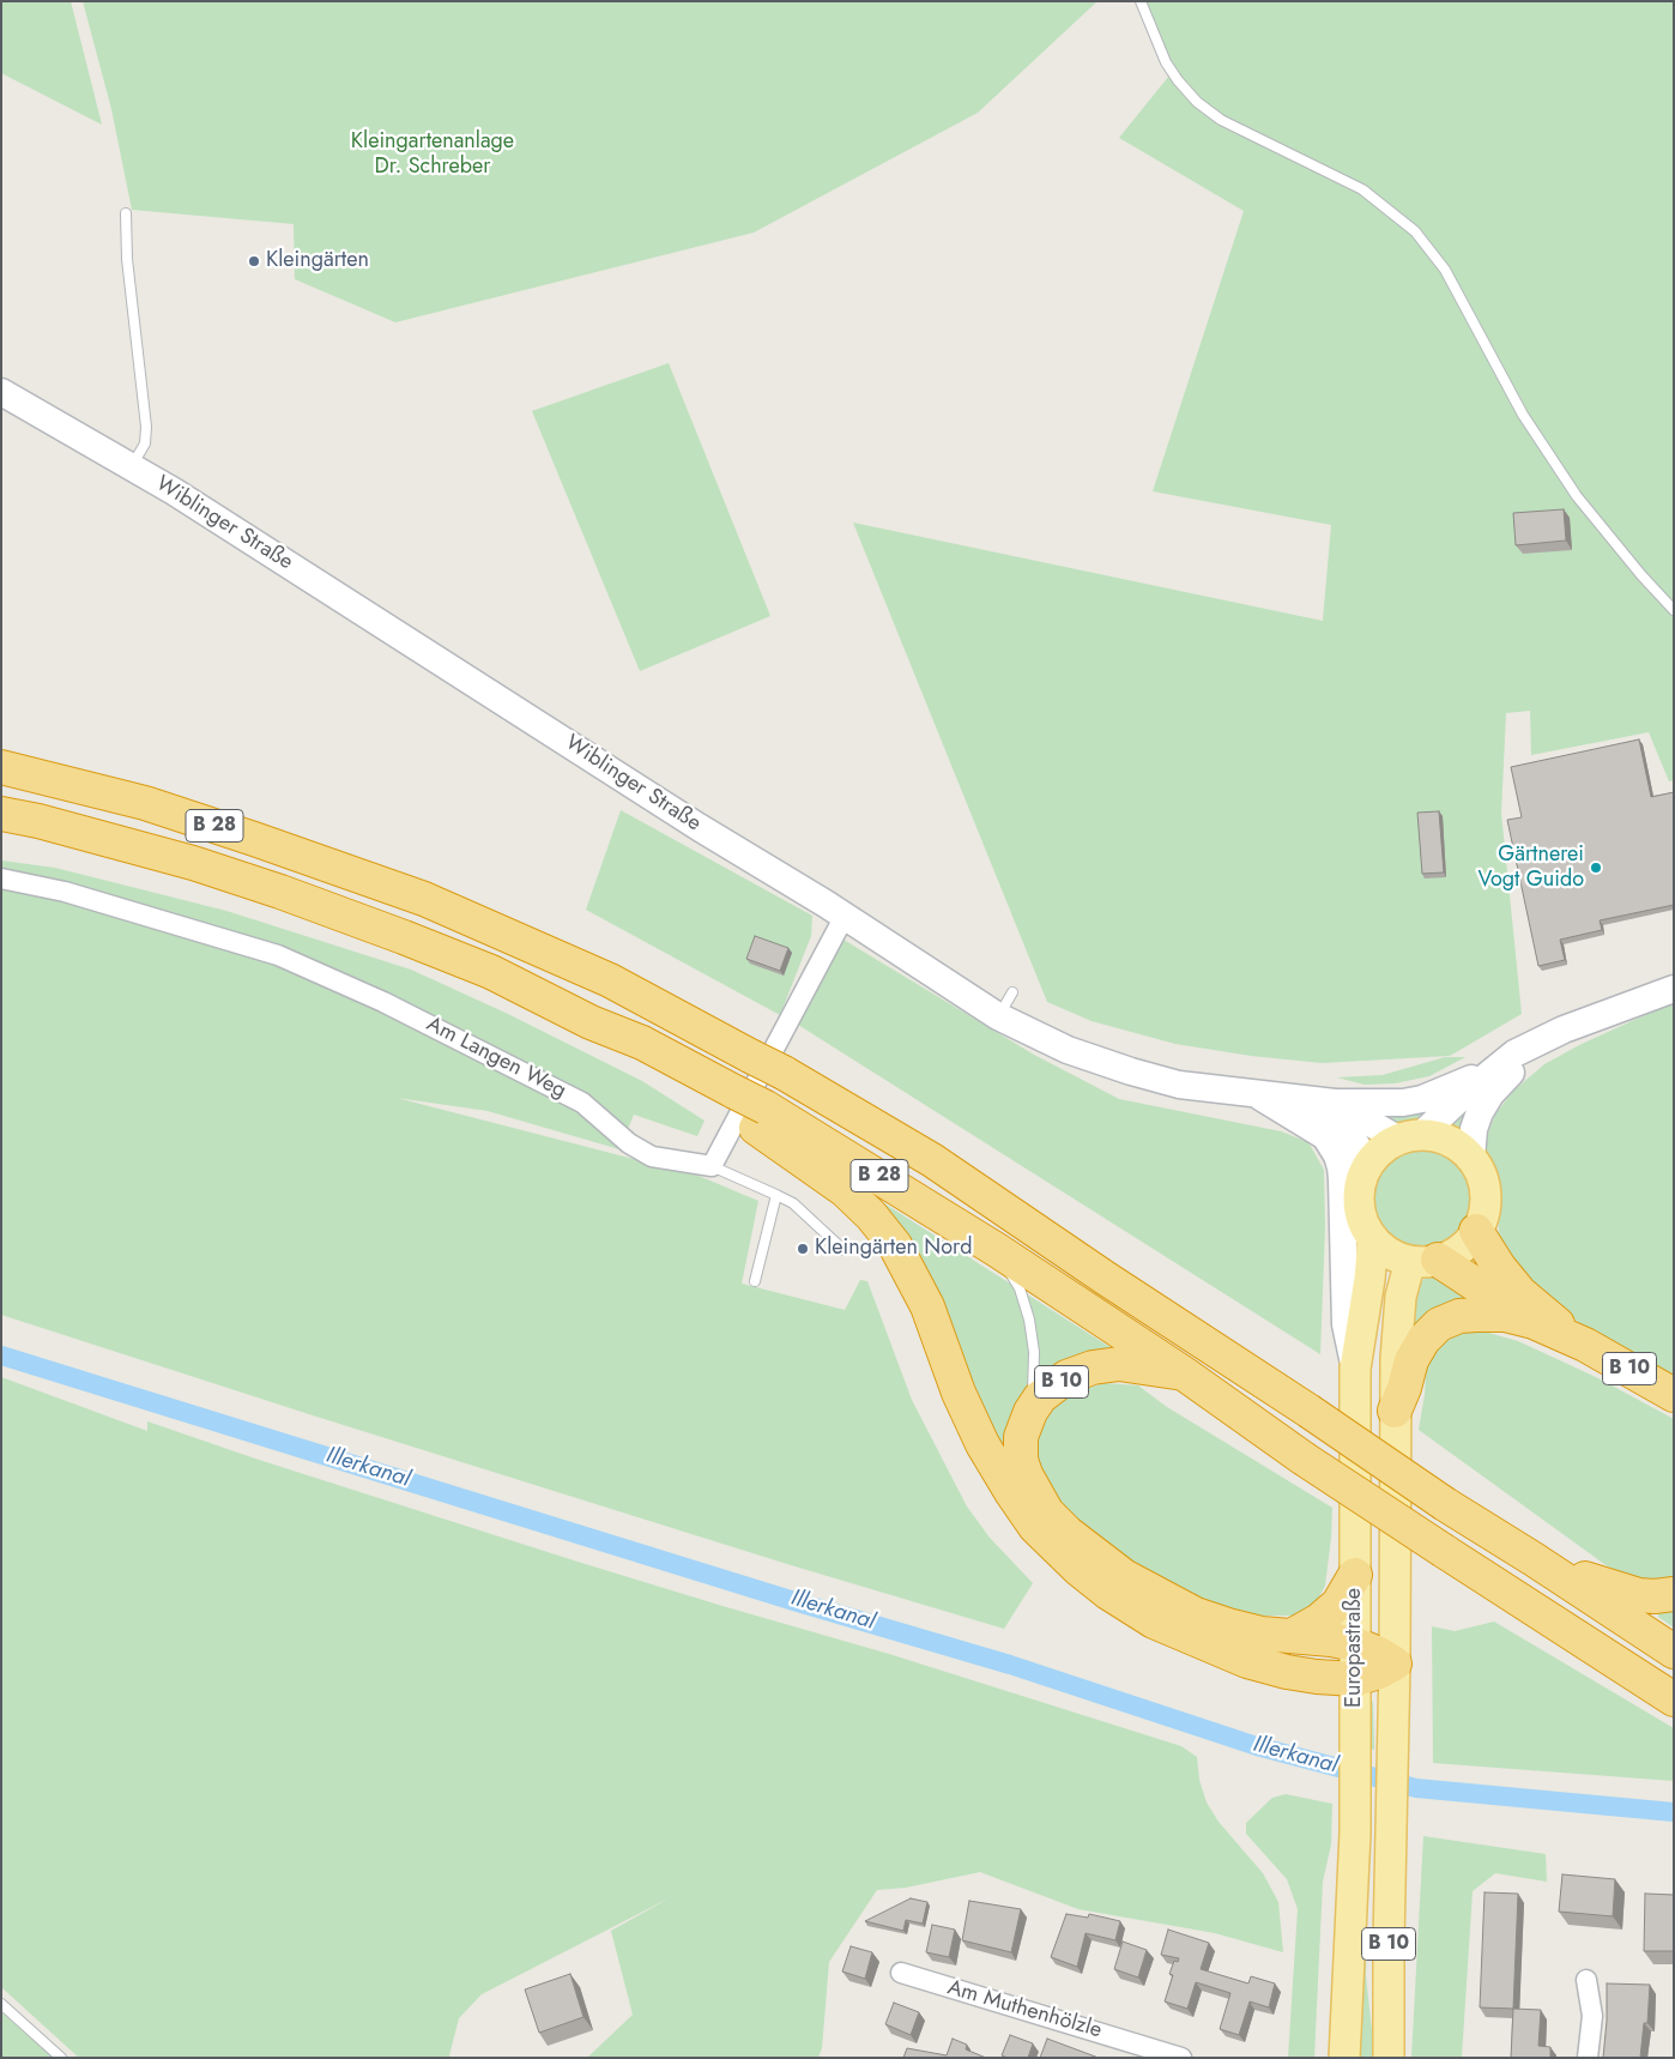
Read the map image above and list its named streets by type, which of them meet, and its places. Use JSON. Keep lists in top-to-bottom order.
{
  "streets": {
    "highway": ["B 28", "B 10"],
    "main road": ["Wiblinger Straße", "Europastraße"],
    "street": ["Am Langen Weg", "Am Muthenhölzle"]
  },
  "crossings": [
    ["Wiblinger Straße", "B 10"],
    ["Wiblinger Straße", "Europastraße"],
    ["B 28", "B 10"],
    ["B 10", "Europastraße"]
  ],
  "water": ["Illerkanal"],
  "parks": ["Kleingartenanlage Dr. Schreber"],
  "places": ["Kleingärten", "Gärtnerei Vogt Guido", "Kleingärten Nord"]
}
